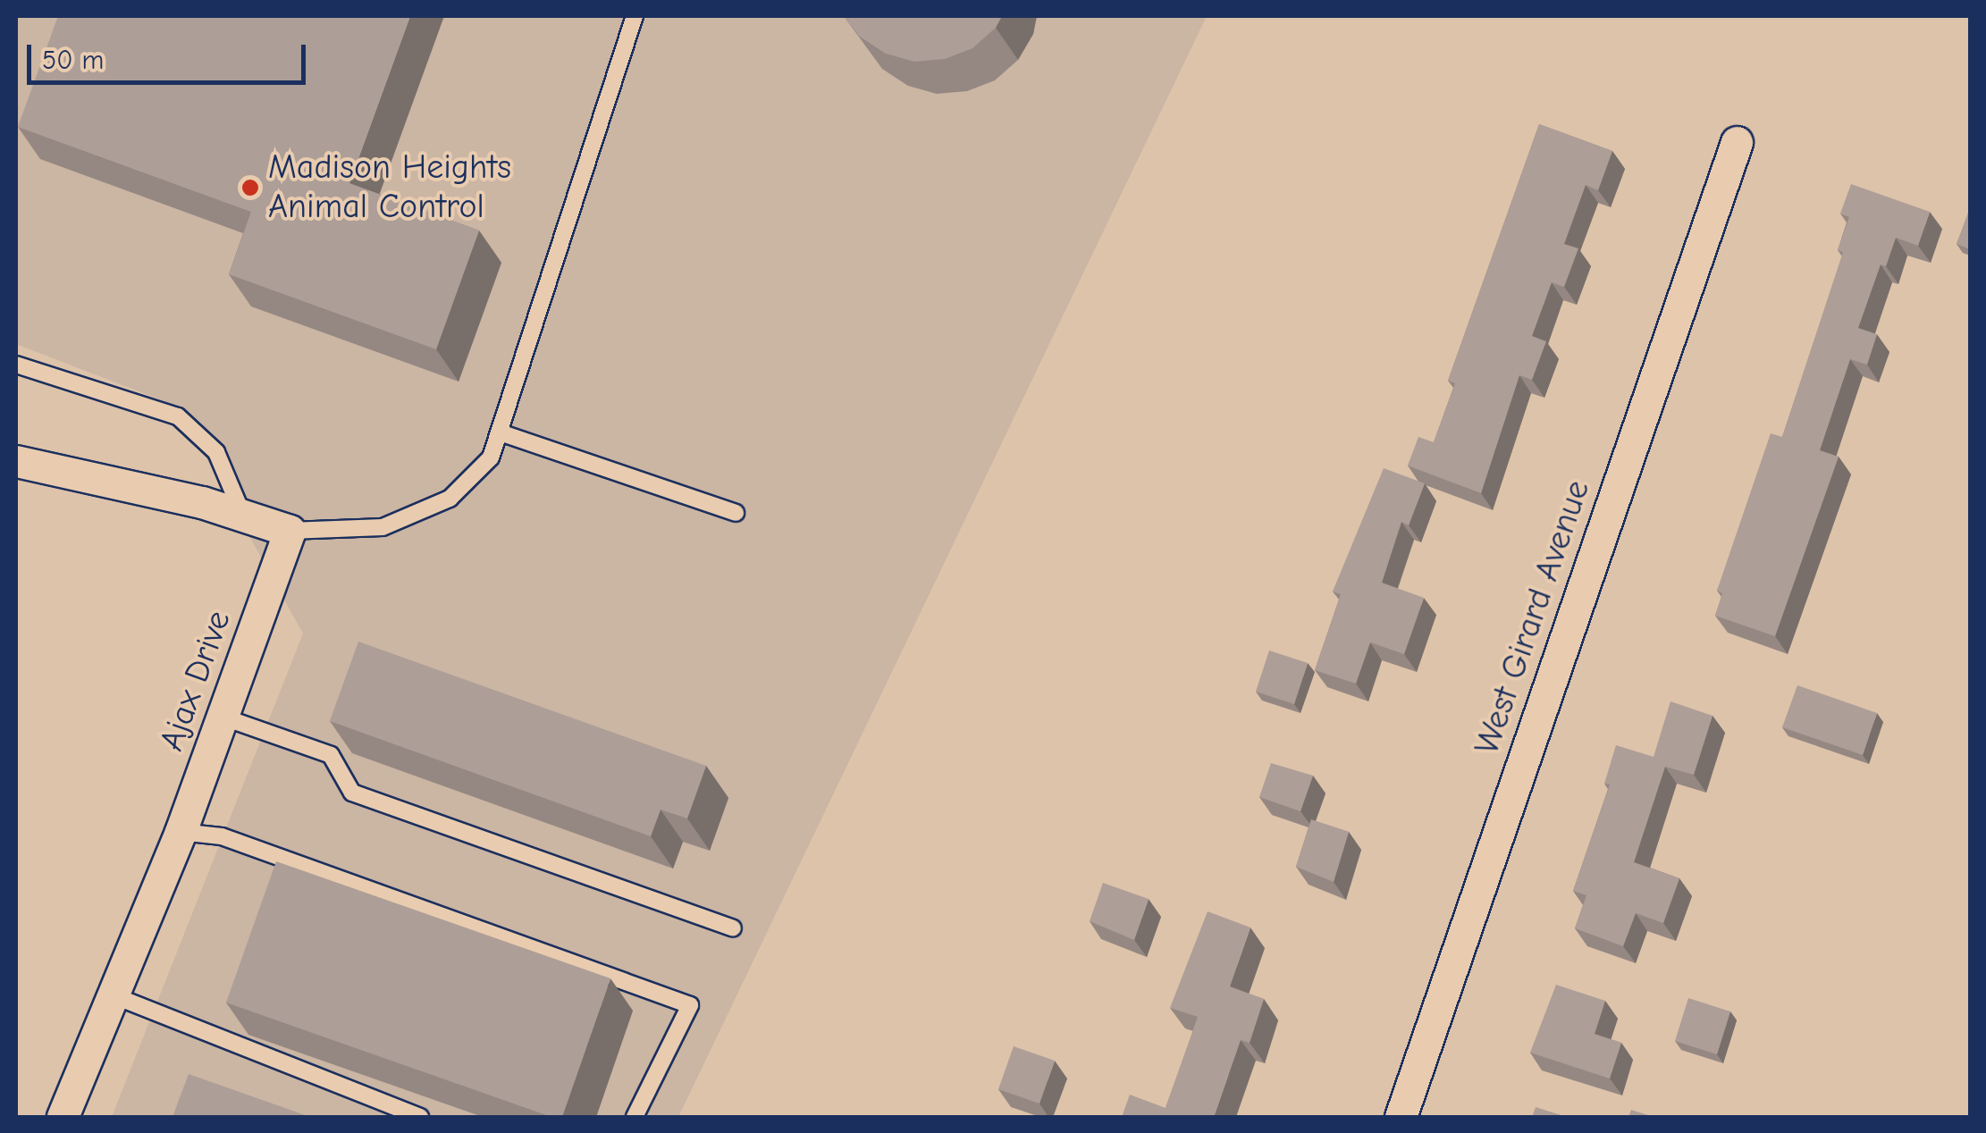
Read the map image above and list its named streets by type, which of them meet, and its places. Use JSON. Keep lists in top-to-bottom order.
{
  "streets": {
    "street": ["West Girard Avenue", "Ajax Drive"]
  },
  "places": ["Madison Heights Animal Control"],
  "scale_bar": "50 m"
}
